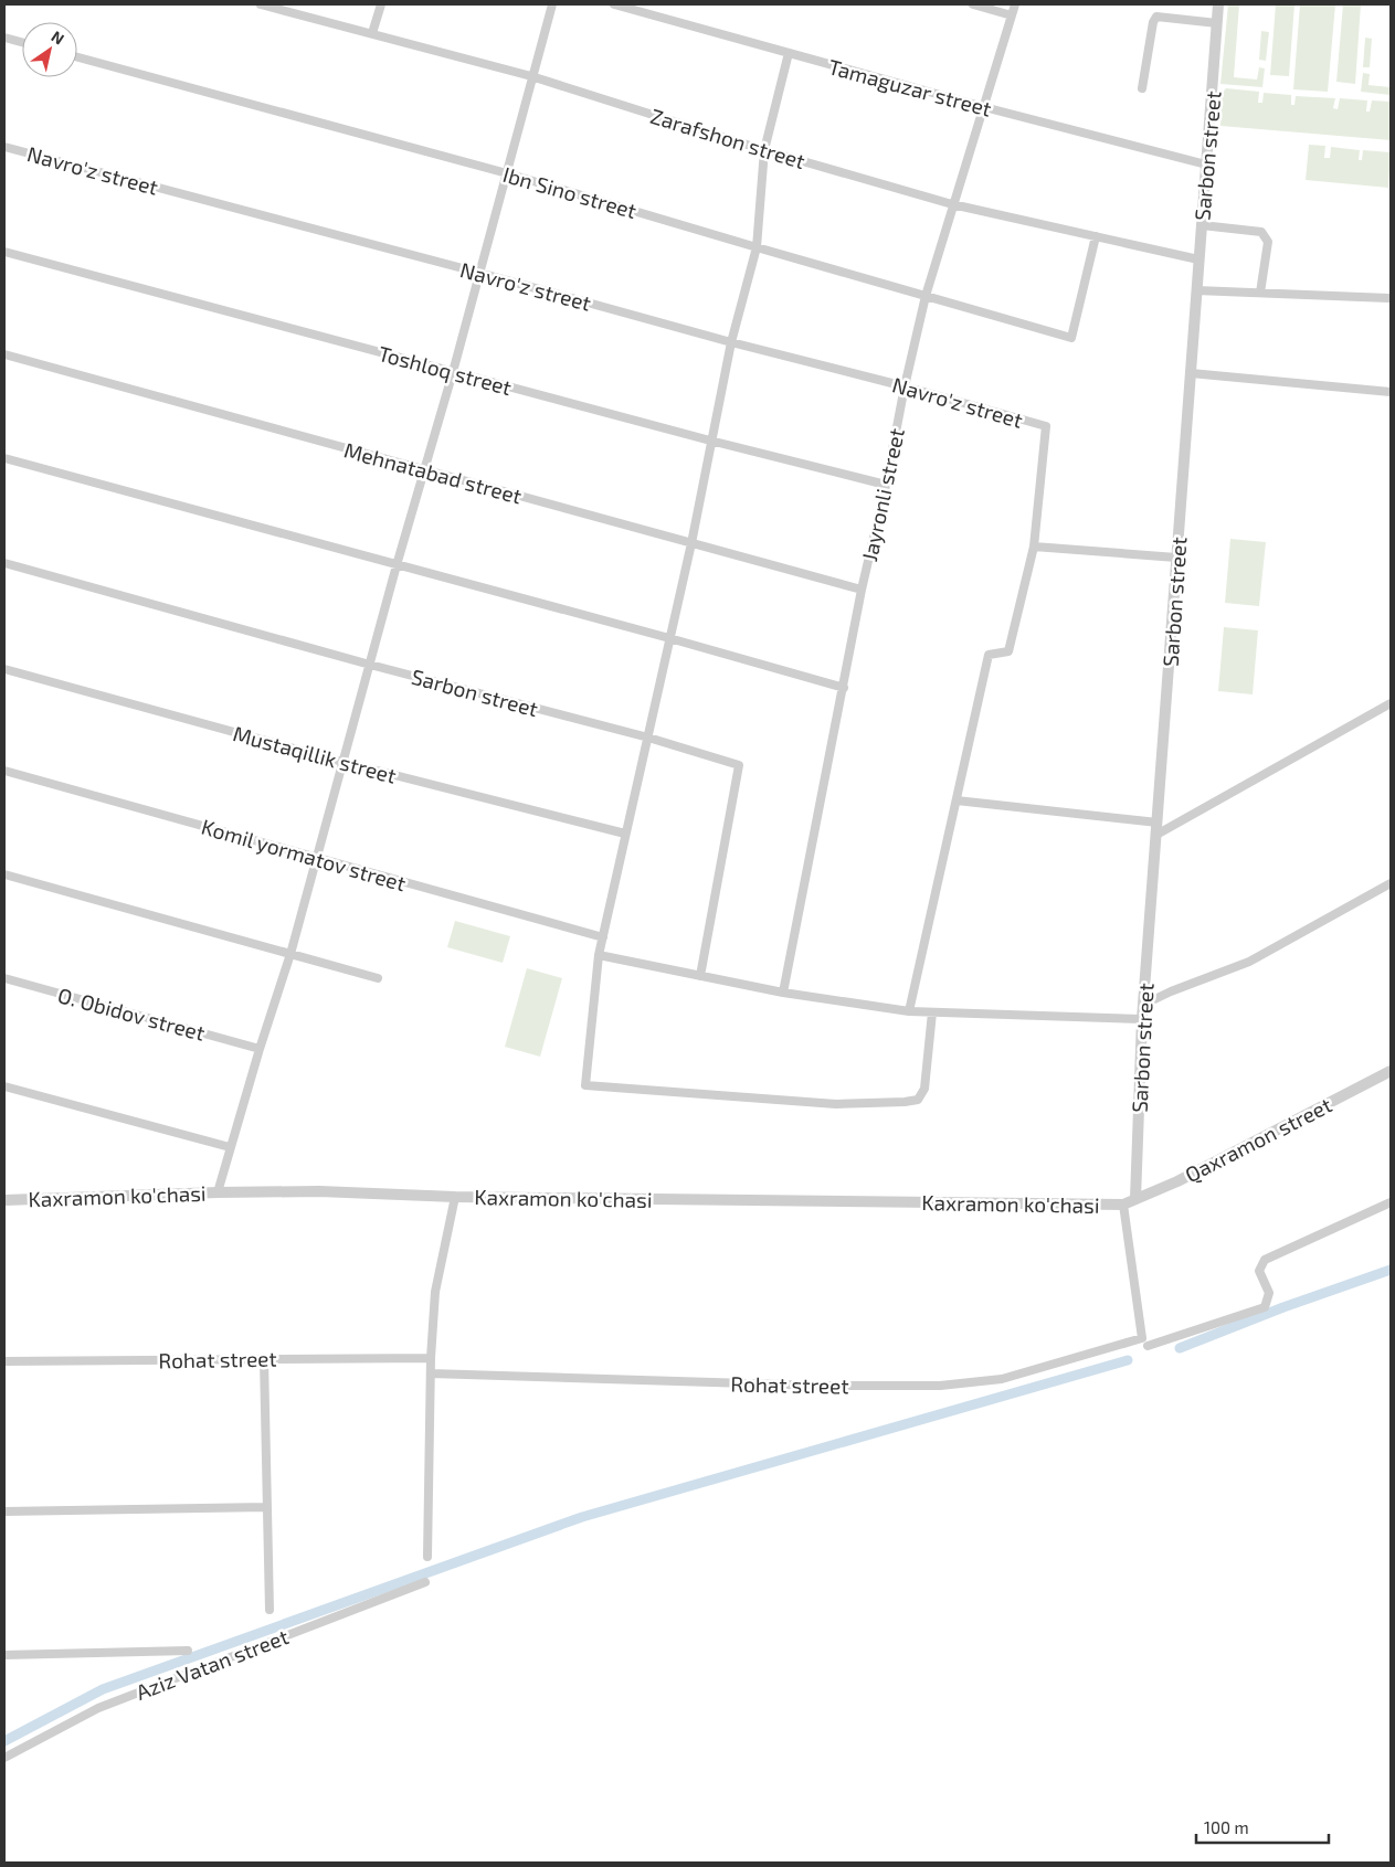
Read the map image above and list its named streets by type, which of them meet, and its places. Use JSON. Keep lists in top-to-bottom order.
{
  "streets": {
    "street": [
      "Tamaguzar street",
      "Zarafshon street",
      "Sarbon street",
      "Navro'z street",
      "Ibn Sino street",
      "Toshloq street",
      "Mehnatаbаd street",
      "Jayronli street",
      "Mustaqillik street",
      "Komil yormatov street",
      "O. Obidov street",
      "Qaxramon street",
      "Kaxramon ko'chasi",
      "Rohat street",
      "Aziz Vatan street"
    ]
  },
  "crossings": [
    ["Tamaguzar street", "Sarbon street"],
    ["Tamaguzar street", "Jayronli street"],
    ["Zarafshon street", "Sarbon street"],
    ["Zarafshon street", "Ibn Sino street"],
    ["Zarafshon street", "Jayronli street"],
    ["Sarbon street", "Qaxramon street"],
    ["Navro'z street", "Jayronli street"],
    ["Ibn Sino street", "Jayronli street"],
    ["Toshloq street", "Jayronli street"],
    ["Mehnatаbаd street", "Jayronli street"],
    ["Qaxramon street", "Kaxramon ko'chasi"],
    ["Qaxramon street", "Rohat street"],
    ["Kaxramon ko'chasi", "Rohat street"]
  ],
  "scale_bar": "100 m",
  "north": "top right"
}
